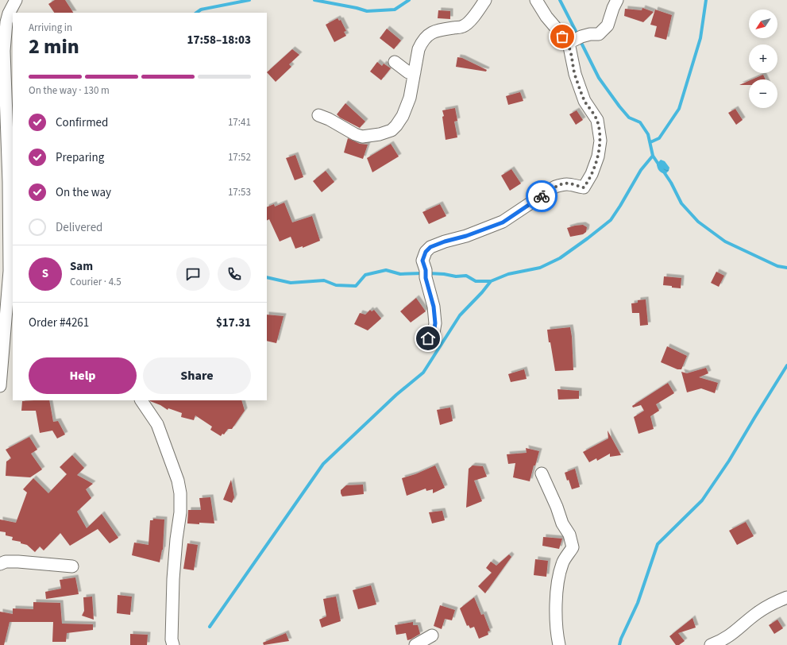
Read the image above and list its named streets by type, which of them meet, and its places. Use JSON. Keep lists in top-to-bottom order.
{
  "north": "bottom left",
  "page": {
    "map_buttons": ["+", "−"],
    "heading": ["2 min", "Arriving in", "17:58–18:03"],
    "panel": [
      "Sam",
      "Courier · 4.5",
      "Order #4261",
      "$17.31"
    ],
    "bar": "On the way · 130 m",
    "list": [
      ["Confirmed", "17:41"],
      ["Preparing", "17:52"],
      ["On the way", "17:53"],
      "Delivered"
    ],
    "round": "S",
    "buttons": ["Help", "Share"]
  }
}
